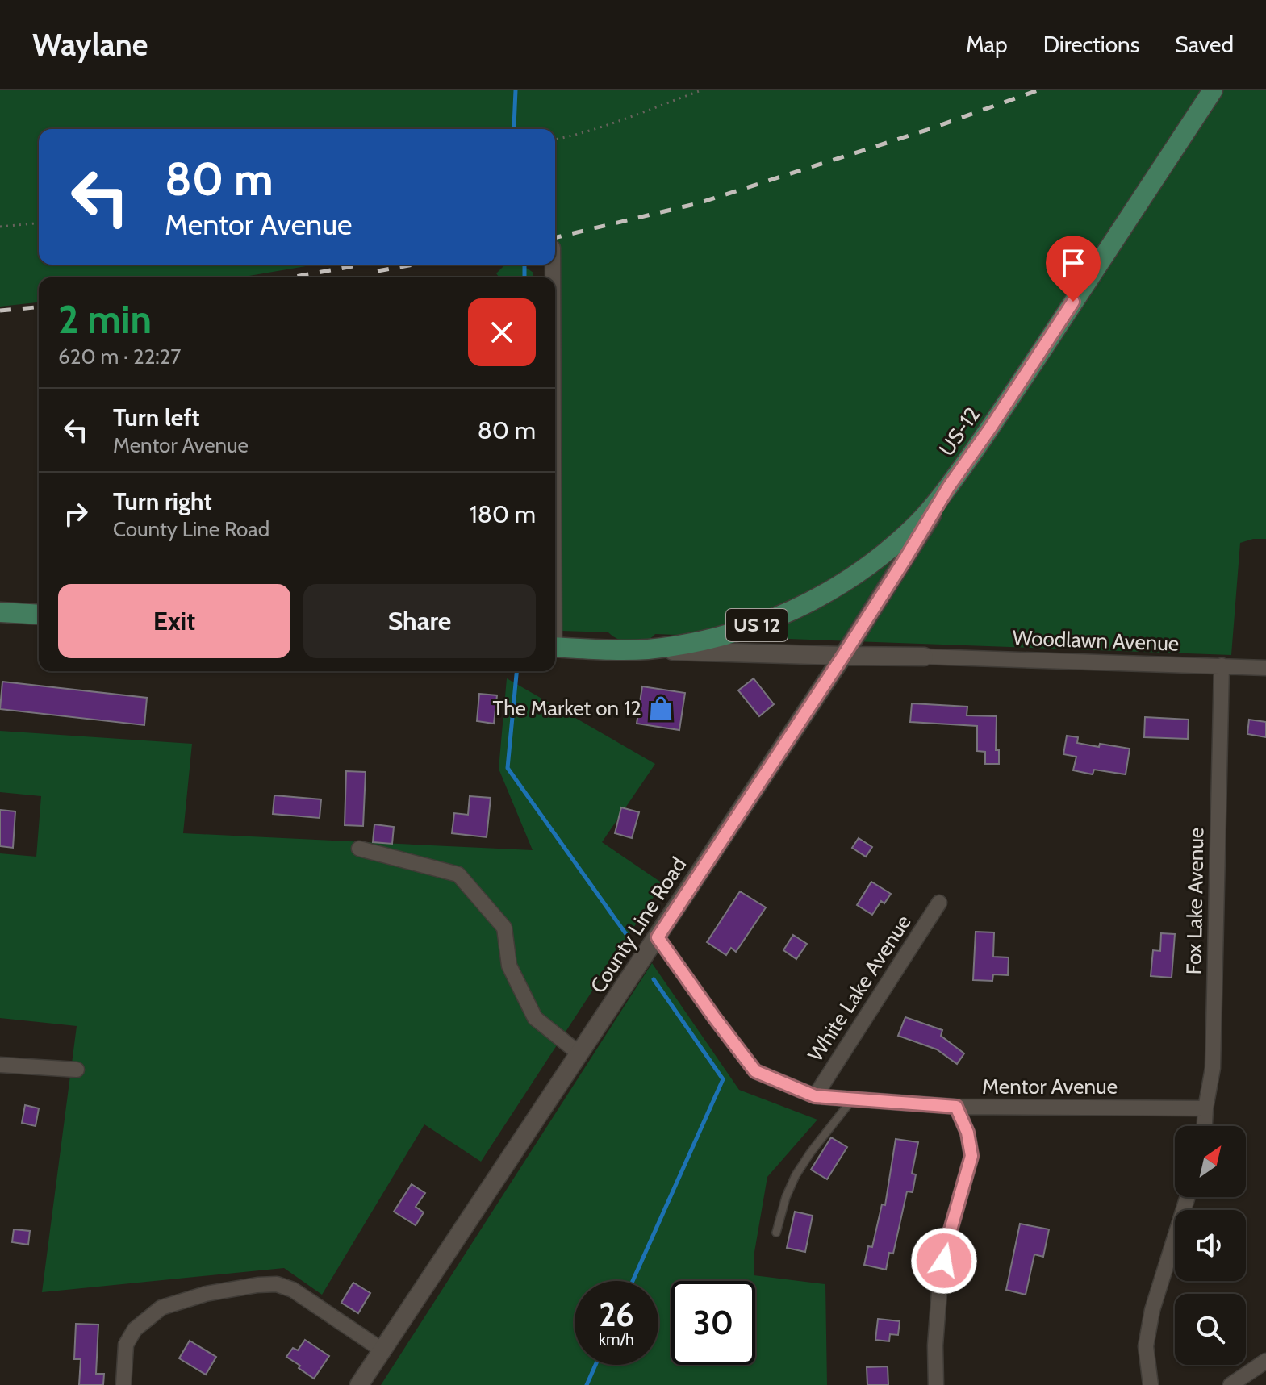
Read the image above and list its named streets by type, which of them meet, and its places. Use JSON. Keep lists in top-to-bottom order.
{
  "streets": {
    "main road": ["US-12", "US 12"],
    "street": [
      "Woodlawn Avenue",
      "Fox Lake Avenue",
      "County Line Road",
      "White Lake Avenue",
      "Mentor Avenue"
    ]
  },
  "crossings": [
    ["US-12", "US 12"],
    ["US-12", "County Line Road"],
    ["Woodlawn Avenue", "Fox Lake Avenue"],
    ["Fox Lake Avenue", "Mentor Avenue"],
    ["County Line Road", "Mentor Avenue"],
    ["White Lake Avenue", "Mentor Avenue"]
  ],
  "places": {
    "shop": ["The Market on 12"]
  },
  "north": "top right",
  "page": {
    "header": "Waylane",
    "nav": ["Map", "Directions", "Saved"],
    "turn": ["80 m", "Mentor Avenue"],
    "heading": ["2 min", "620 m · 22:27"],
    "list": [
      {
        "name": "Turn left",
        "note": "Mentor Avenue",
        "value": "80 m"
      },
      {
        "name": "Turn right",
        "note": "County Line Road",
        "value": "180 m"
      }
    ],
    "buttons": ["Exit", "Share"],
    "speed": "26 km/h",
    "limit": "30"
  }
}
